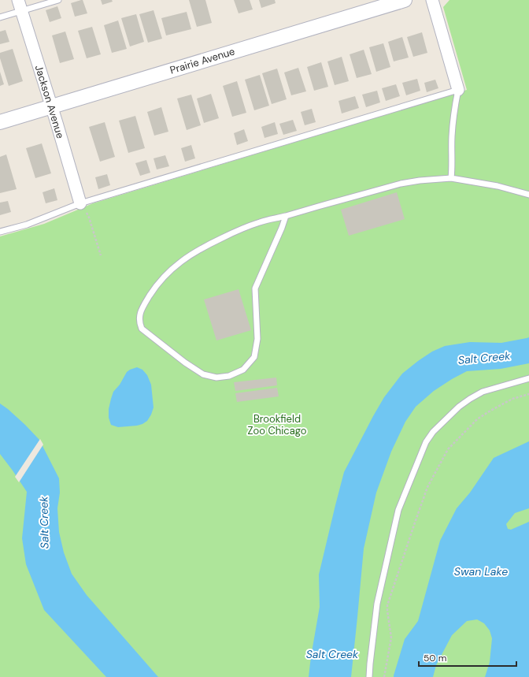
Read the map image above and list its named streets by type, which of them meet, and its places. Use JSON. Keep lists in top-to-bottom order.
{
  "streets": {
    "street": ["Prairie Avenue", "Jackson Avenue"]
  },
  "crossings": [
    ["Prairie Avenue", "Jackson Avenue"]
  ],
  "water": ["Salt Creek", "Swan Lake"],
  "parks": ["Brookfield Zoo Chicago"],
  "scale_bar": "50 m"
}
